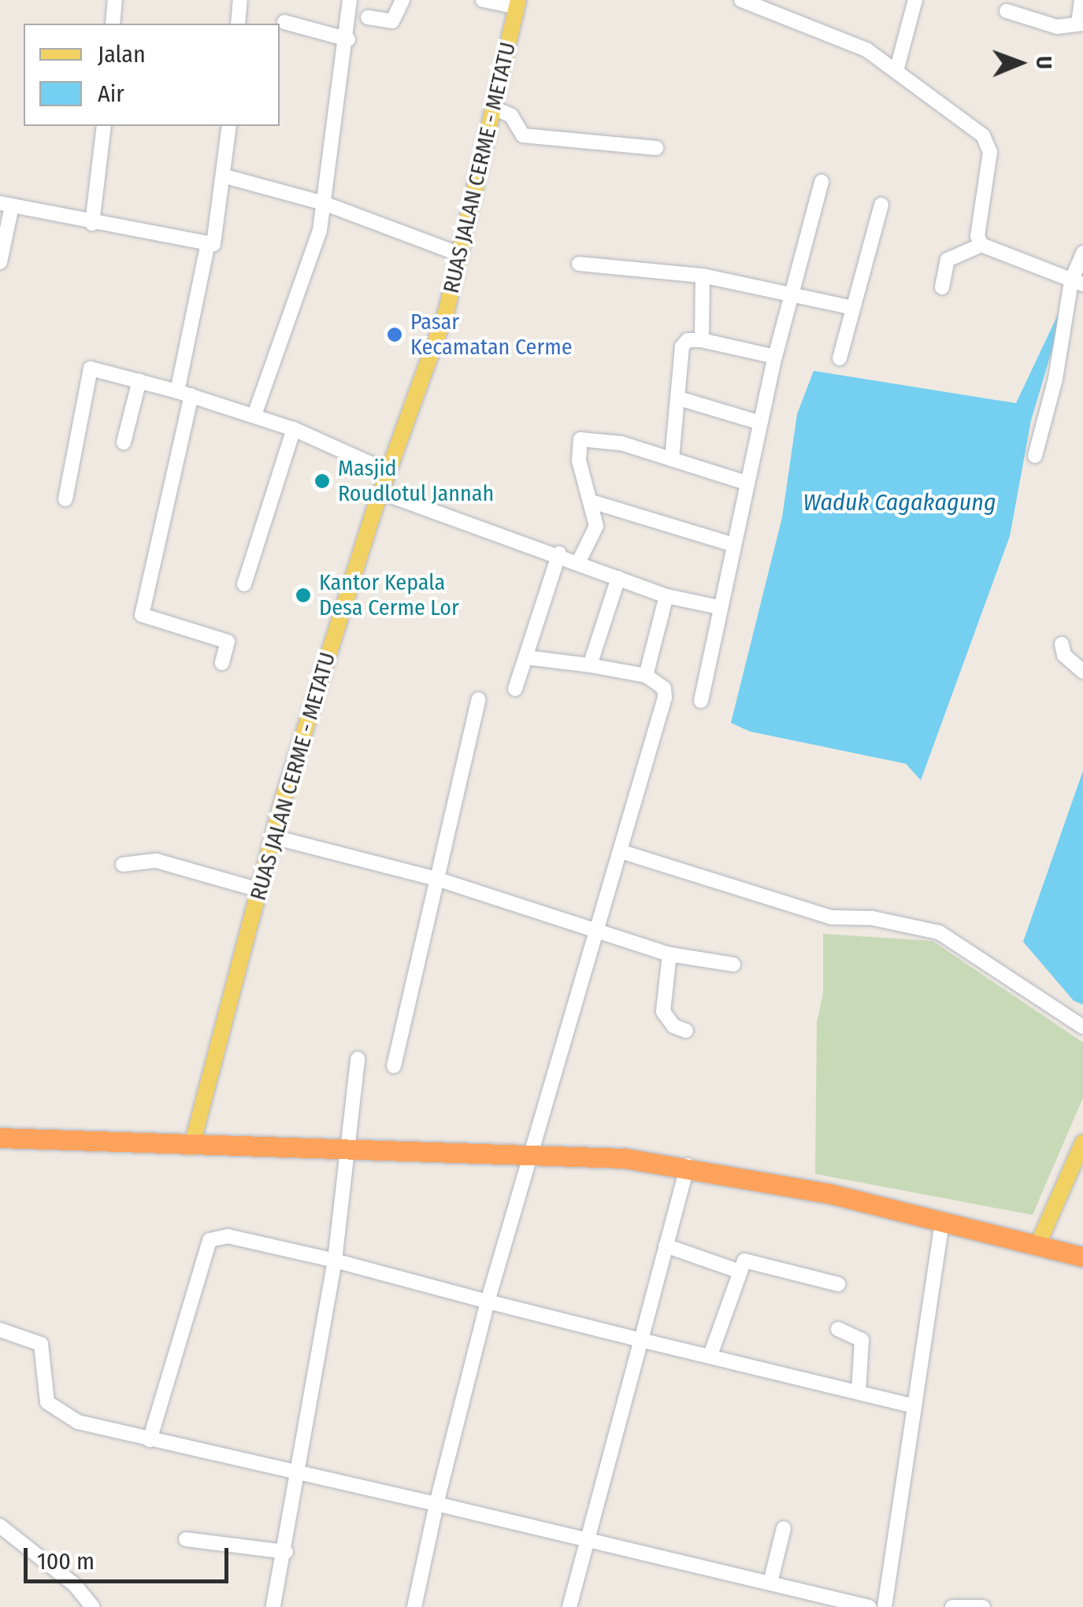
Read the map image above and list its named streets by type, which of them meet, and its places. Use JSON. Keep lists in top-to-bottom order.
{
  "streets": {
    "main road": ["RUAS JALAN CERME - METATU"]
  },
  "water": ["Waduk Cagakagung"],
  "places": ["Pasar Kecamatan Cerme", "Masjid Roudlotul Jannah", "Kantor Kepala Desa Cerme Lor"],
  "legend": ["Jalan", "Air"],
  "scale_bar": "100 m",
  "north": "right"
}
